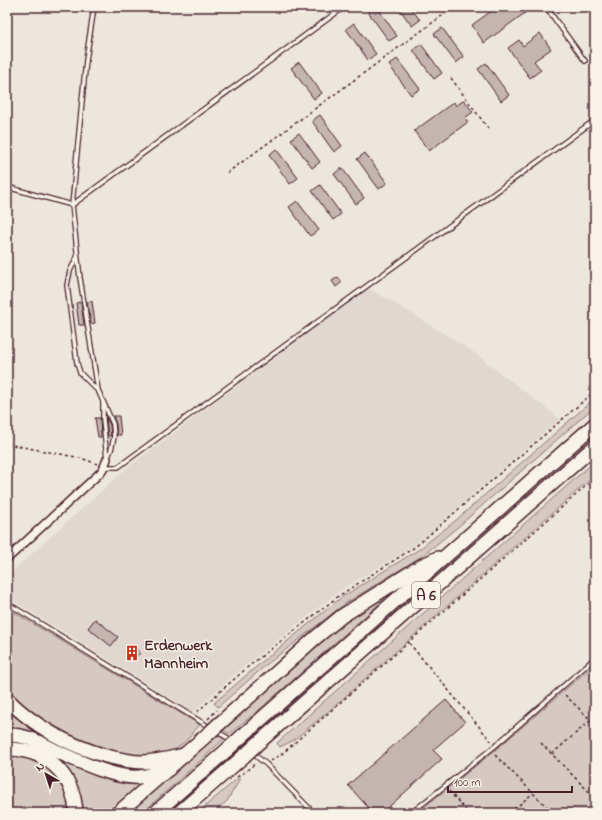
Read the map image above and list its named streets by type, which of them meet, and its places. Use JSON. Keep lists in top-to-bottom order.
{
  "streets": {
    "highway": ["A 6"]
  },
  "places": {
    "building": ["Erdenwerk Mannheim"]
  },
  "scale_bar": "100 m",
  "north": "top left"
}
